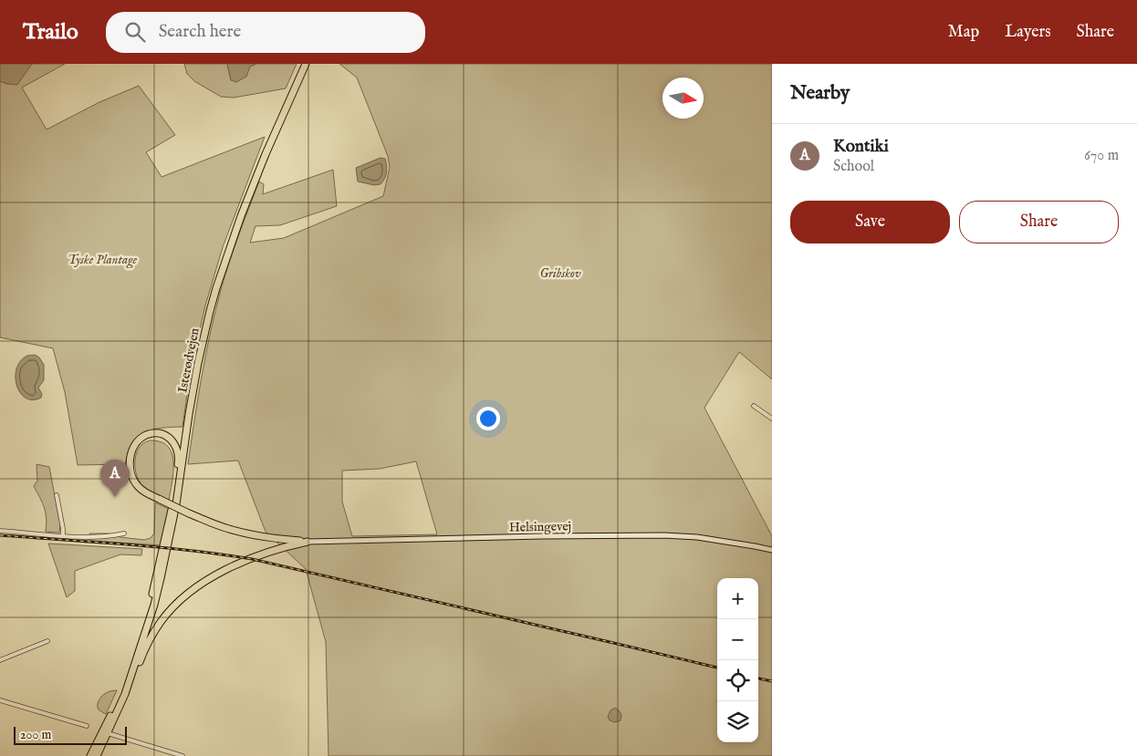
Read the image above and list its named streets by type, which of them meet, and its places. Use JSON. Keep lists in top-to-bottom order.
{
  "streets": {
    "highway": ["Isterødvejen"],
    "street": ["Helsingevej"]
  },
  "parks": ["Tyske Plantage", "Gribskov"],
  "scale_bar": "200 m",
  "north": "right",
  "page": {
    "header": "Trailo",
    "search": "Search here",
    "nav": ["Map", "Layers", "Share"],
    "heading": "Nearby",
    "list": [
      {
        "mark": "A",
        "name": "Kontiki",
        "note": "School",
        "value": "670 m"
      }
    ],
    "buttons": ["Save", "Share"],
    "pins": "A",
    "map_buttons": ["+", "−"],
    "scale": "200 m"
  }
}
